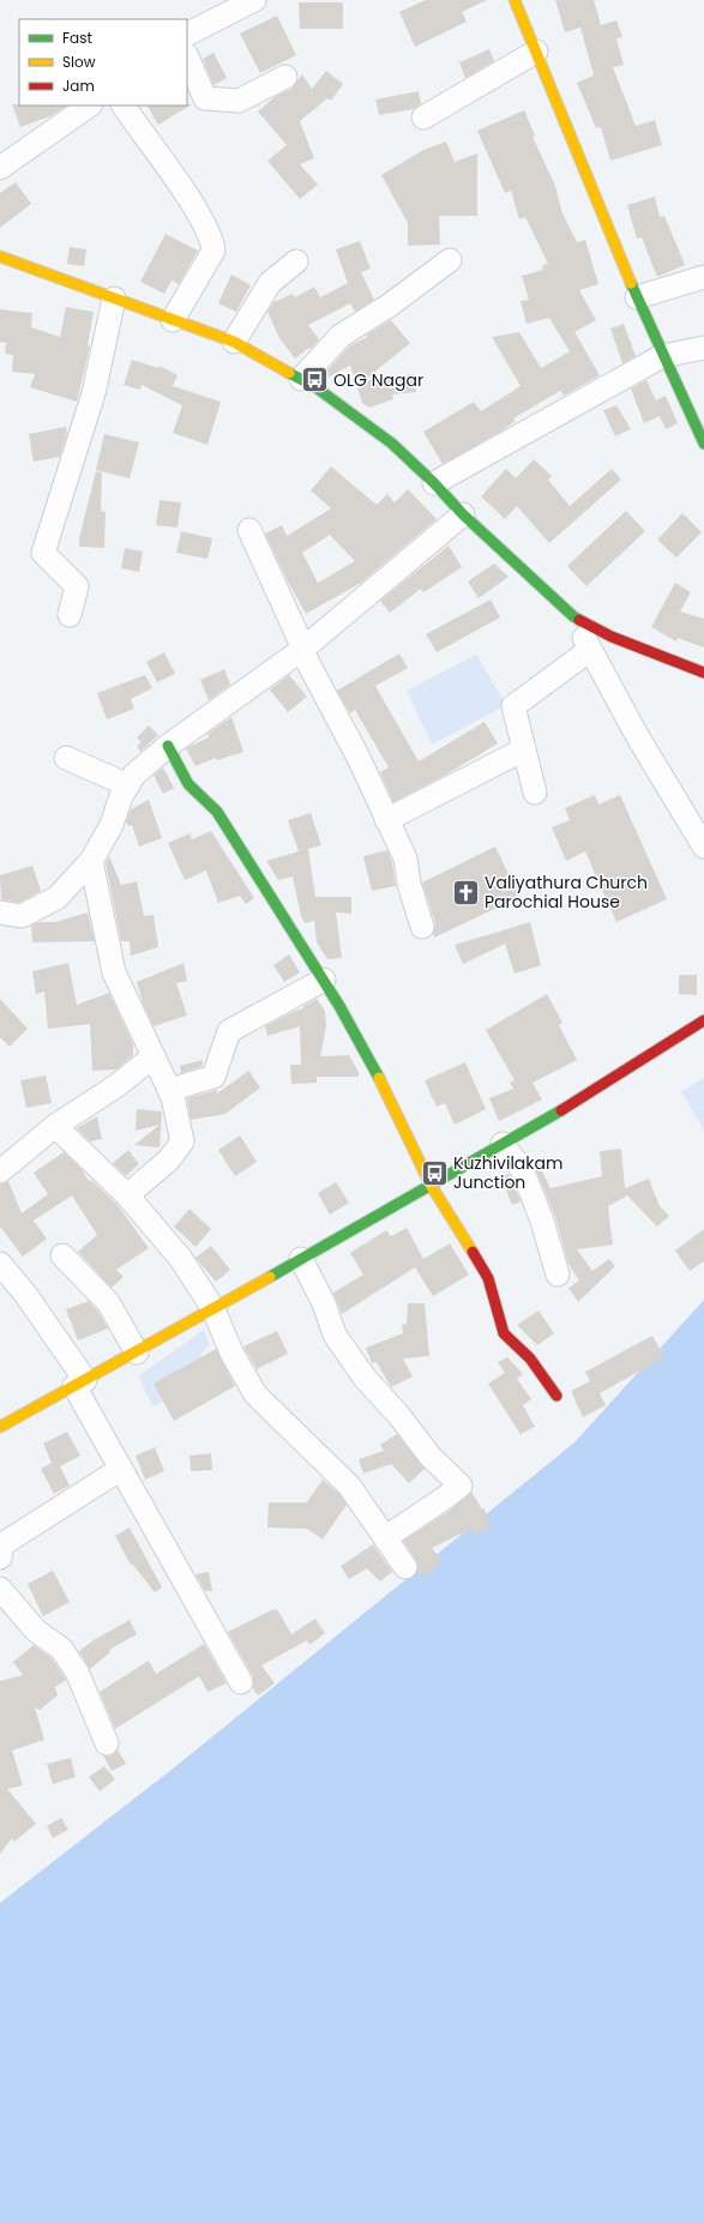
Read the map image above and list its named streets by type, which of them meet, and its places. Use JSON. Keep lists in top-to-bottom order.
{
  "places": {
    "bus stop": ["OLG Nagar", "Kuzhivilakam Junction"],
    "church": ["Valiyathura Church Parochial House"]
  },
  "legend": ["Fast", "Slow", "Jam"]
}
